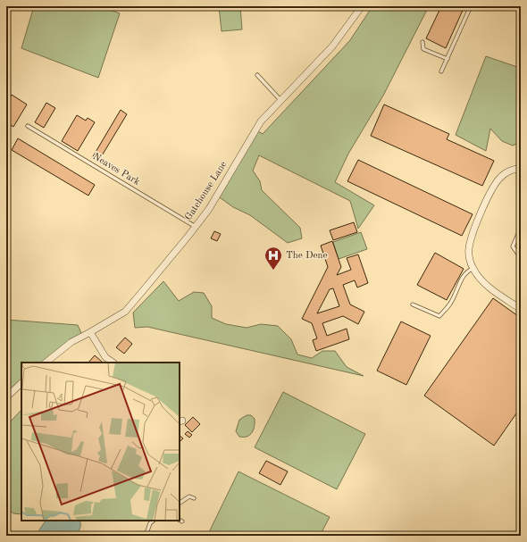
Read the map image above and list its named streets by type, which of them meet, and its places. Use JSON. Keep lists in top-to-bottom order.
{
  "streets": {
    "street": ["Gatehouse Lane"],
    "lane": ["Neaves Park"]
  },
  "crossings": [
    ["Neaves Park", "Gatehouse Lane"]
  ],
  "places": {
    "hospital": ["The Dene"]
  }
}
